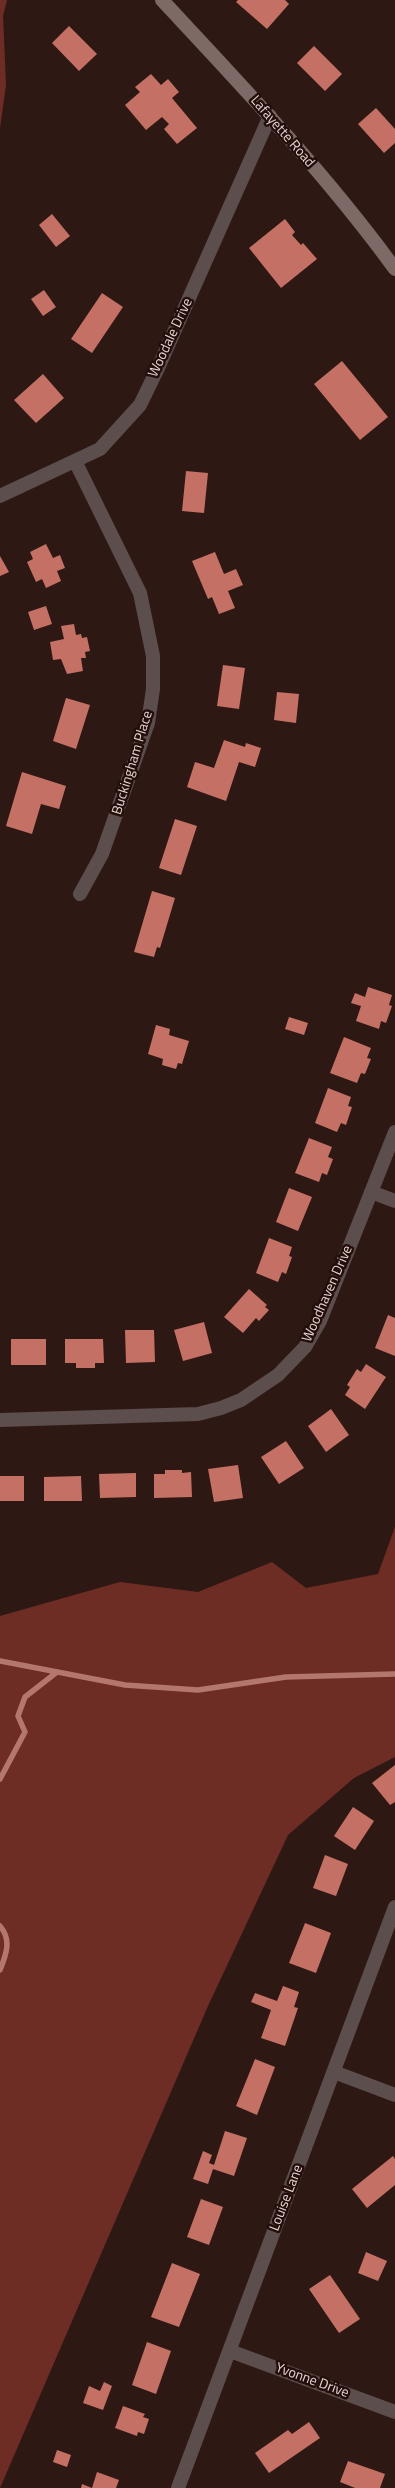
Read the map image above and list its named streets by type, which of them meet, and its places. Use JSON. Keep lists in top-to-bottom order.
{
  "streets": {
    "main road": ["Lafayette Road"],
    "street": [
      "Woodale Drive",
      "Buckingham Place",
      "Woodhaven Drive",
      "Louise Lane",
      "Yvonne Drive"
    ]
  },
  "crossings": [
    ["Lafayette Road", "Woodale Drive"],
    ["Woodale Drive", "Buckingham Place"],
    ["Louise Lane", "Yvonne Drive"]
  ]
}
